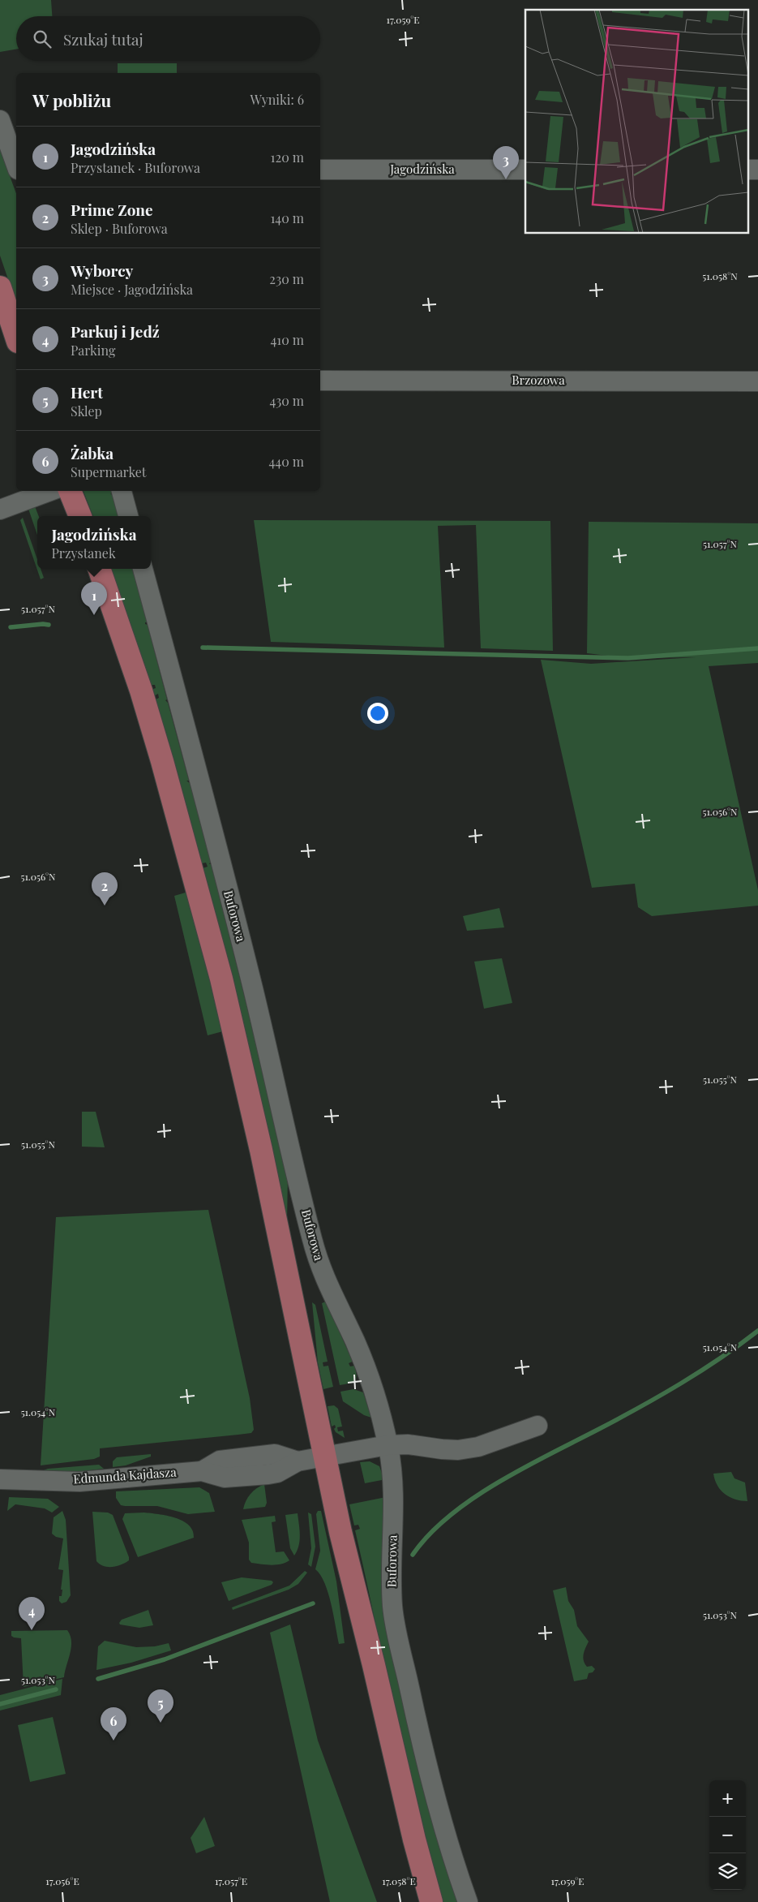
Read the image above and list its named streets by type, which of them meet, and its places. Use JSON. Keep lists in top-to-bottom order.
{
  "streets": {
    "street": [
      "Jagodzińska",
      "Brzozowa",
      "Buforowa",
      "Edmunda Kajdasza"
    ]
  },
  "crossings": [
    ["Buforowa", "Edmunda Kajdasza"]
  ],
  "page": {
    "search": "Szukaj tutaj",
    "heading": ["W pobliżu", "Wyniki: 6"],
    "list": [
      {
        "mark": "1",
        "name": "Jagodzińska",
        "note": "Przystanek · Buforowa",
        "value": "120 m"
      },
      {
        "mark": "2",
        "name": "Prime Zone",
        "note": "Sklep · Buforowa",
        "value": "140 m"
      },
      {
        "mark": "3",
        "name": "Wyborcy",
        "note": "Miejsce · Jagodzińska",
        "value": "230 m"
      },
      {
        "mark": "4",
        "name": "Parkuj i Jedź",
        "note": "Parking",
        "value": "410 m"
      },
      {
        "mark": "5",
        "name": "Hert",
        "note": "Sklep",
        "value": "430 m"
      },
      {
        "mark": "6",
        "name": "Żabka",
        "note": "Supermarket",
        "value": "440 m"
      }
    ],
    "pins": [
      "3",
      "1",
      "2",
      "4",
      "5",
      "6"
    ],
    "popup": ["Jagodzińska", "Przystanek"],
    "map_buttons": ["+", "−"]
  },
  "coordinates": [
    "17.059°E",
    "51.058°N",
    "51.057°N",
    "51.056°N",
    "51.055°N",
    "51.054°N",
    "51.053°N",
    "17.056°E",
    "17.057°E",
    "17.058°E"
  ]
}
